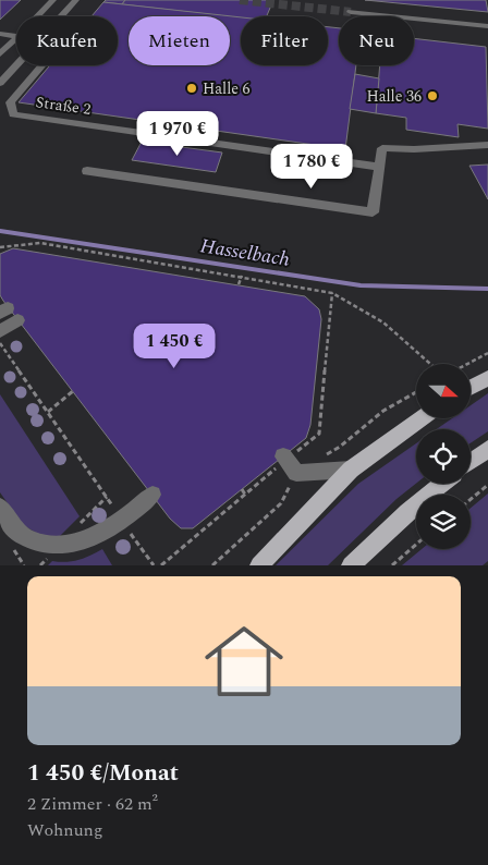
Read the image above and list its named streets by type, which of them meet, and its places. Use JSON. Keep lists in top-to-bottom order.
{
  "streets": {
    "street": ["Straße 2"]
  },
  "water": ["Hasselbach"],
  "places": ["Halle 6", "Halle 36"],
  "north": "right",
  "page": {
    "chip": [
      "Kaufen",
      "Mieten",
      "Filter",
      "Neu"
    ],
    "price": ["1 970 €", "1 780 €", "1 450 €"],
    "list": [
      {
        "name": "1 450 €/Monat",
        "note": "2 Zimmer · 62 m² · Wohnung"
      }
    ]
  }
}
